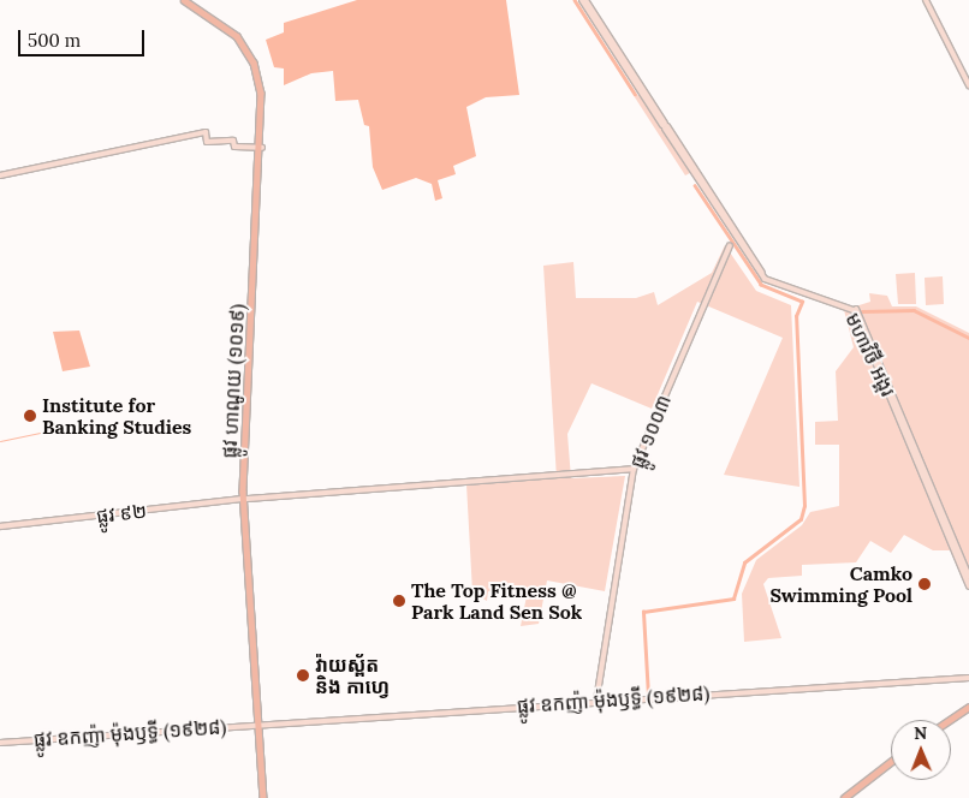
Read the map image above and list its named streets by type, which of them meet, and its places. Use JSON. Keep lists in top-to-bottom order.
{
  "streets": {
    "main road": [
      "មហាវិថី អង្គរ",
      "ផ្លូវ ហាណូយ (១០១៩)",
      "ផ្លូវ ១០០៣",
      "ផ្លូវ ៩២",
      "ផ្លូវ ឧកញ៉ា ម៉ុងឫទ្ធី (១៩២៨)"
    ]
  },
  "crossings": [
    ["ផ្លូវ ហាណូយ (១០១៩)", "ផ្លូវ ៩២"],
    ["ផ្លូវ ហាណូយ (១០១៩)", "ផ្លូវ ឧកញ៉ា ម៉ុងឫទ្ធី (១៩២៨)"],
    ["ផ្លូវ ១០០៣", "ផ្លូវ ៩២"],
    ["ផ្លូវ ១០០៣", "ផ្លូវ ឧកញ៉ា ម៉ុងឫទ្ធី (១៩២៨)"]
  ],
  "places": [
    "Institute for Banking Studies",
    "Camko Swimming Pool",
    "The Top Fitness @ Park Land Sen Sok",
    "វ៉ាយស្ព័ត និង កាហ្វេ"
  ],
  "scale_bar": "500 m",
  "north": "top"
}
